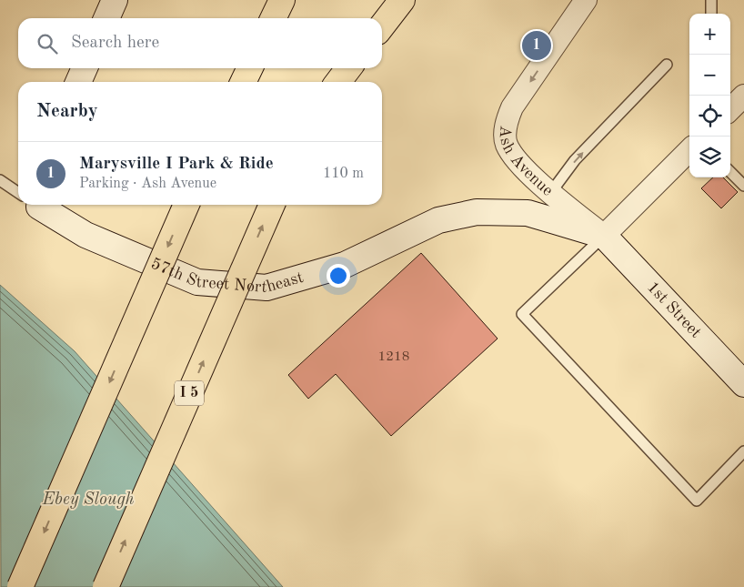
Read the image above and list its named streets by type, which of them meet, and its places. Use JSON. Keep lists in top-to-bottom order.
{
  "streets": {
    "highway": ["I 5"],
    "street": ["Ash Avenue", "57th Street Northeast", "1st Street"]
  },
  "crossings": [
    ["Ash Avenue", "57th Street Northeast"],
    ["Ash Avenue", "1st Street"],
    ["57th Street Northeast", "1st Street"]
  ],
  "one_way": ["Ash Avenue"],
  "water": ["Ebey Slough"],
  "house_numbers": ["1218"],
  "page": {
    "map_buttons": ["+", "−"],
    "search": "Search here",
    "pins": "1",
    "heading": "Nearby",
    "list": [
      {
        "mark": "1",
        "name": "Marysville I Park & Ride",
        "note": "Parking · Ash Avenue",
        "value": "110 m"
      }
    ]
  }
}
